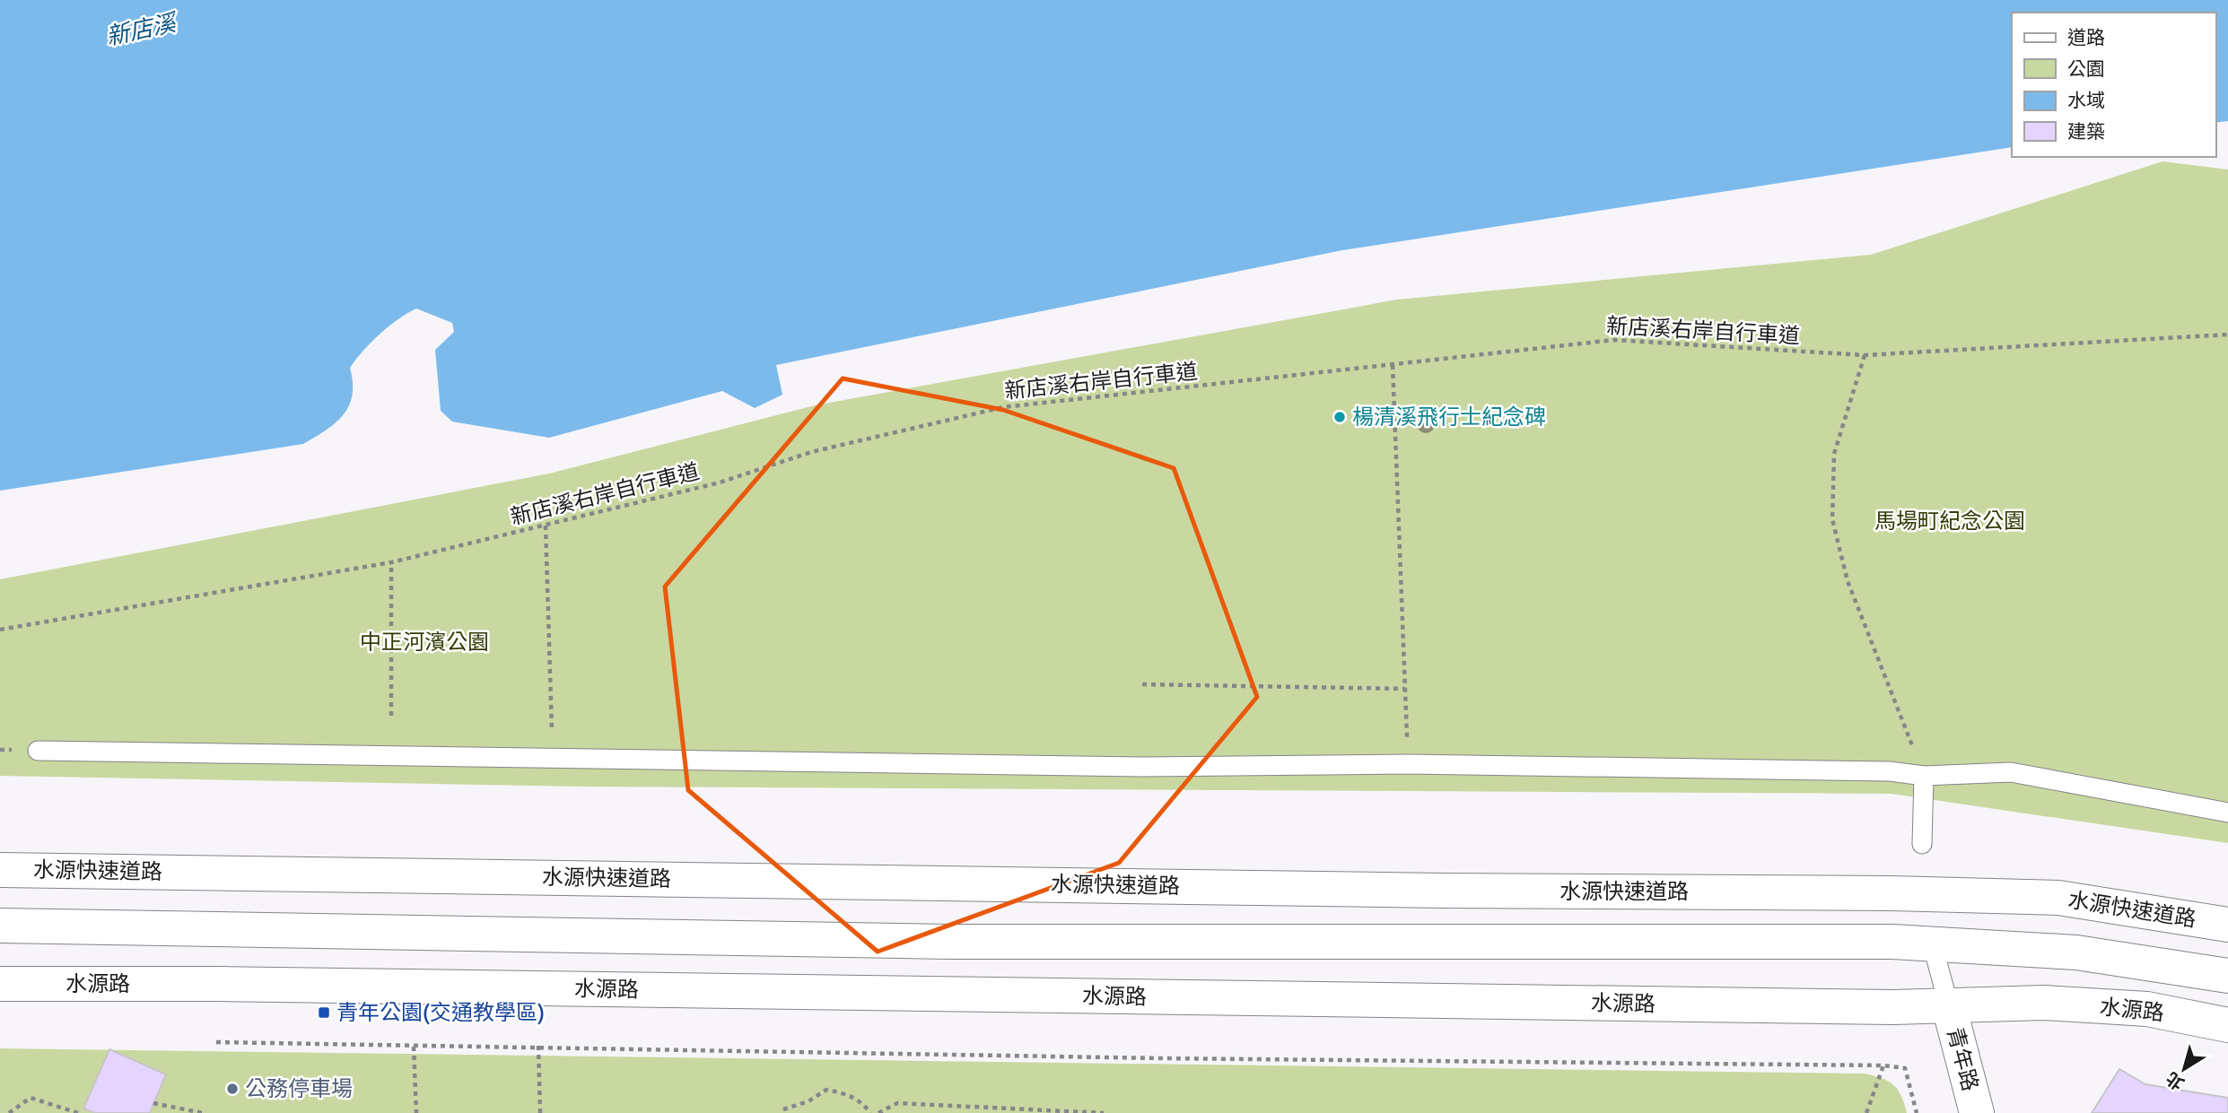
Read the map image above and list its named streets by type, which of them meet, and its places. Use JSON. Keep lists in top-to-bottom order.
{
  "streets": {
    "main road": ["水源快速道路", "水源路", "青年路"],
    "path": ["新店溪右岸自行車道"]
  },
  "crossings": [
    ["水源路", "青年路"]
  ],
  "water": ["新店溪"],
  "parks": ["馬場町紀念公園", "中正河濱公園"],
  "places": {
    "other": ["楊清溪飛行士紀念碑", "公務停車場"],
    "transit": ["青年公園(交通教學區)"]
  },
  "legend": [
    "道路",
    "公園",
    "水域",
    "建築"
  ],
  "north": "bottom left"
}
